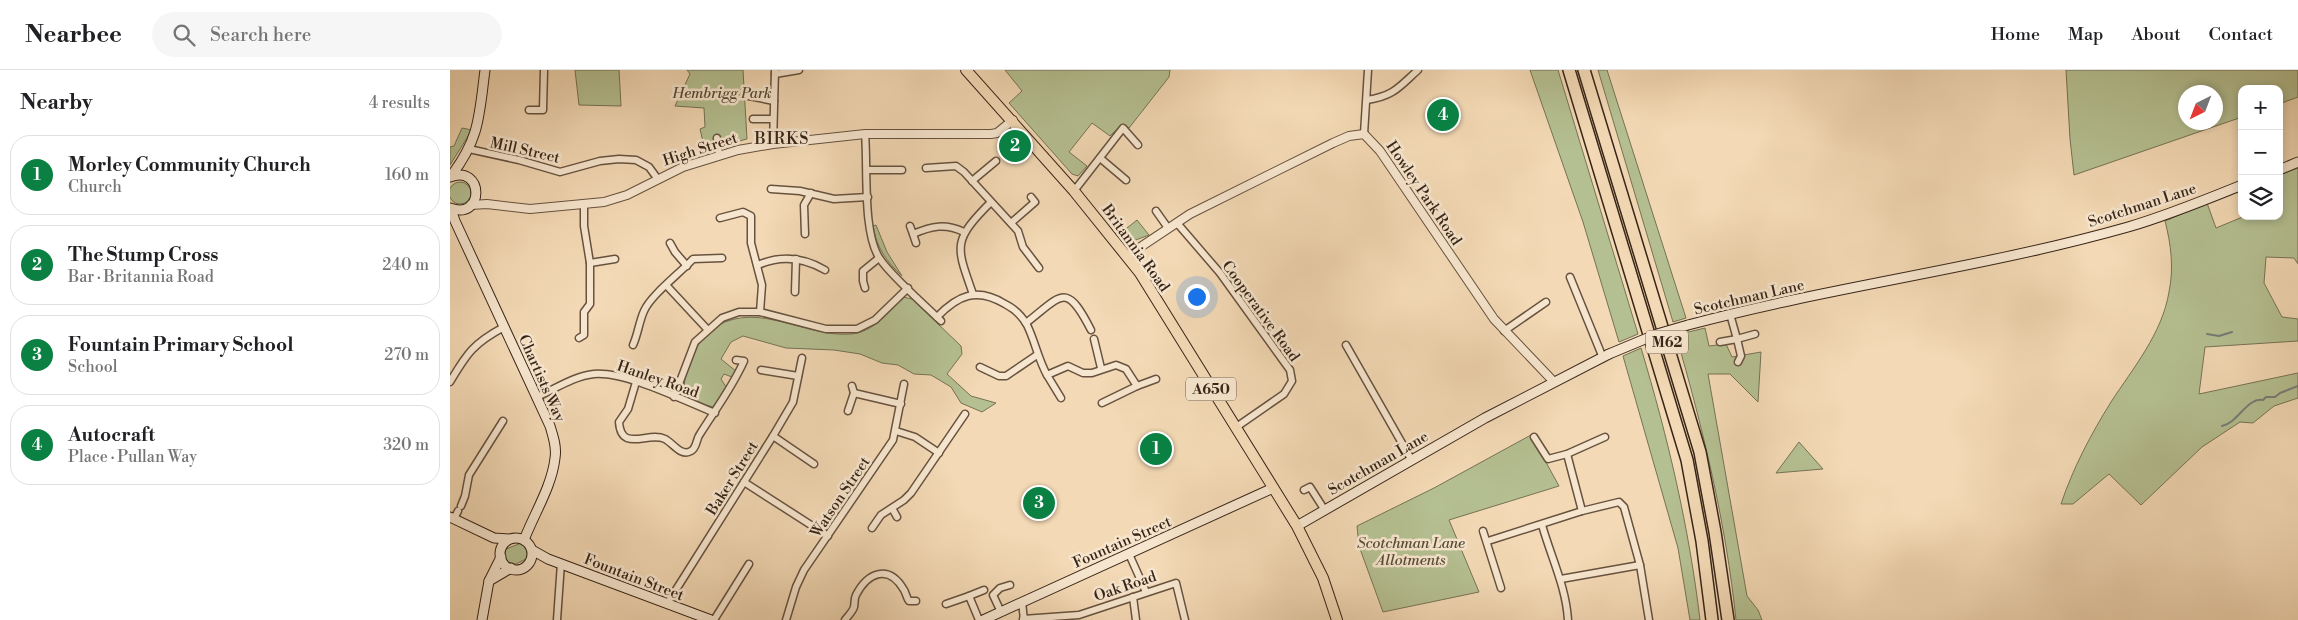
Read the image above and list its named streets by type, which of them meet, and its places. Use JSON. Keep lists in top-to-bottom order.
{
  "streets": {
    "highway": ["M62"],
    "main road": [
      "Scotchman Lane",
      "Britannia Road",
      "Chartists Way",
      "A650",
      "Fountain Street"
    ],
    "street": [
      "High Street",
      "Mill Street",
      "Howley Park Road",
      "Cooperative Road",
      "Hanley Road",
      "Baker Street",
      "Watson Street",
      "Oak Road"
    ]
  },
  "crossings": [
    ["High Street", "Mill Street"],
    ["High Street", "Britannia Road"],
    ["Howley Park Road", "Scotchman Lane"],
    ["Scotchman Lane", "A650"],
    ["Britannia Road", "Cooperative Road"],
    ["Britannia Road", "A650"],
    ["Britannia Road", "Fountain Street"],
    ["Chartists Way", "Hanley Road"],
    ["Chartists Way", "Fountain Street"],
    ["A650", "Fountain Street"],
    ["Baker Street", "Fountain Street"]
  ],
  "districts": ["BIRKS"],
  "parks": ["Hembrigg Park", "Scotchman Lane Allotments"],
  "north": "bottom left",
  "page": {
    "header": "Nearbee",
    "search": "Search here",
    "nav": [
      "Home",
      "Map",
      "About",
      "Contact"
    ],
    "heading": ["Nearby", "4 results"],
    "map_buttons": ["+", "−"],
    "pins": [
      "4",
      "2",
      "1",
      "3"
    ],
    "list": [
      {
        "mark": "1",
        "name": "Morley Community Church",
        "note": "Church",
        "value": "160 m"
      },
      {
        "mark": "2",
        "name": "The Stump Cross",
        "note": "Bar · Britannia Road",
        "value": "240 m"
      },
      {
        "mark": "3",
        "name": "Fountain Primary School",
        "note": "School",
        "value": "270 m"
      },
      {
        "mark": "4",
        "name": "Autocraft",
        "note": "Place · Pullan Way",
        "value": "320 m"
      }
    ]
  }
}
